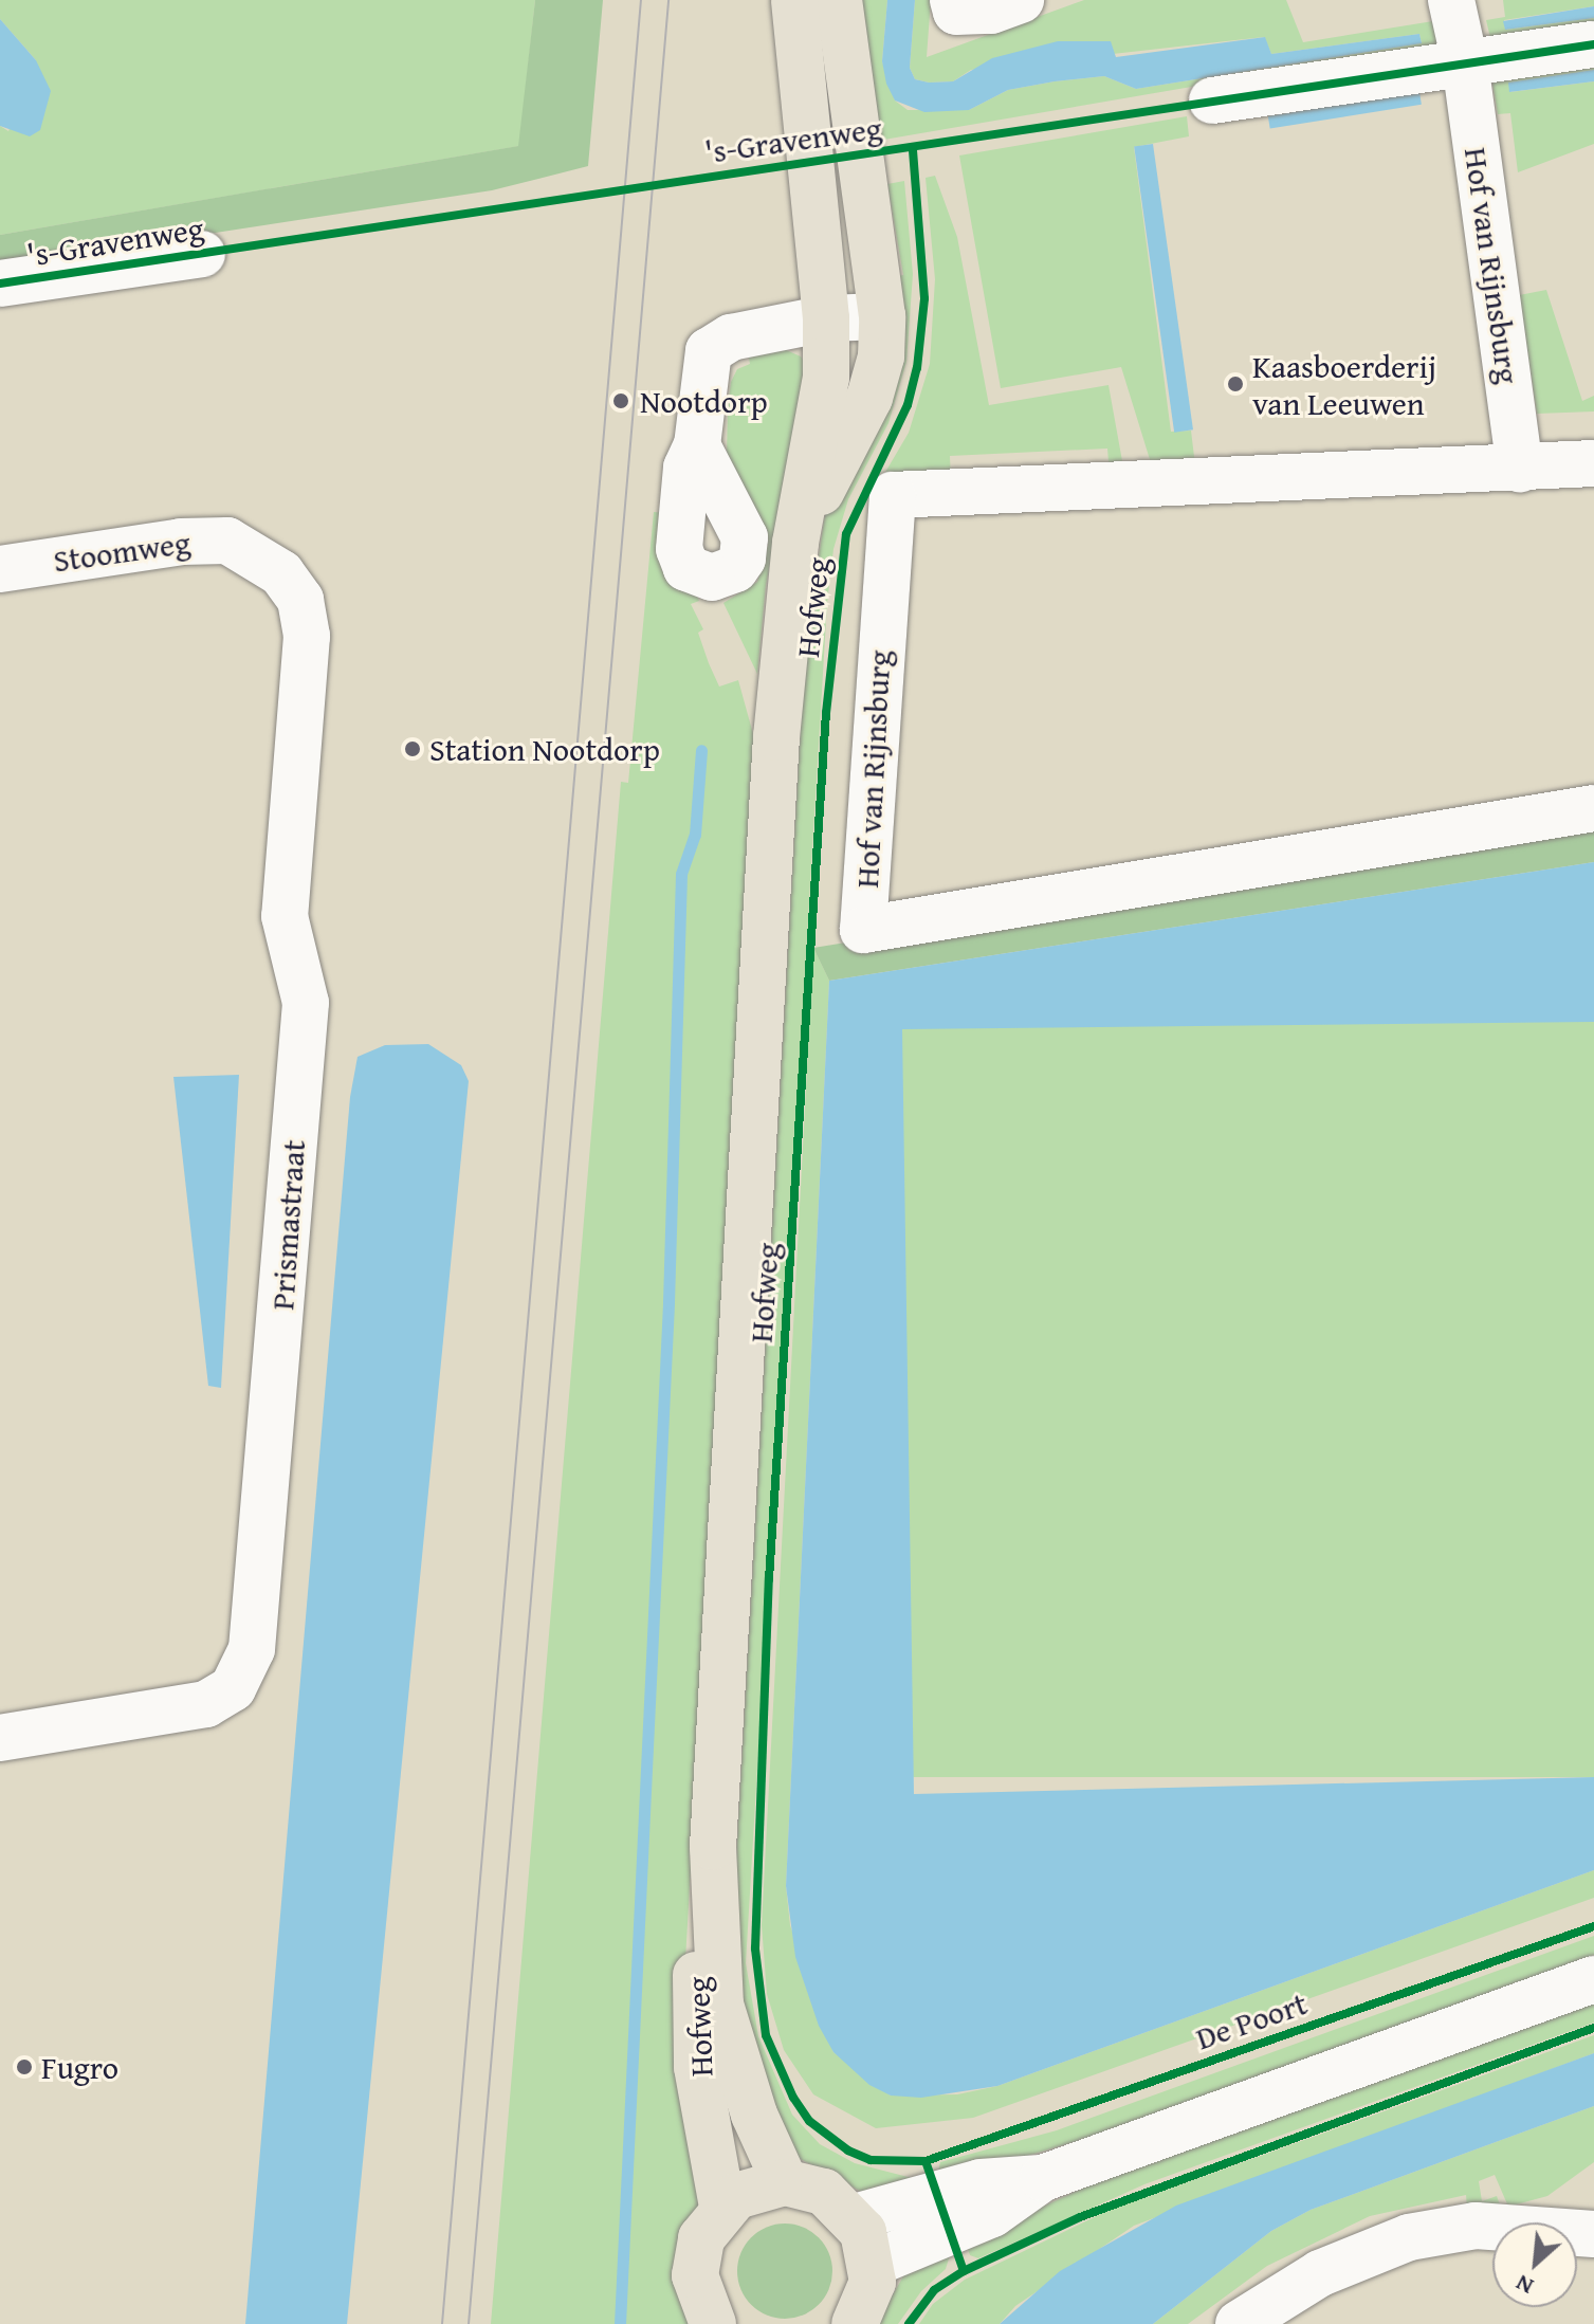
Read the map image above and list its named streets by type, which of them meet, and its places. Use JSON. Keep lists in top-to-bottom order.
{
  "streets": {
    "main road": ["Hofweg"],
    "street": [
      "'s-Gravenweg",
      "Hof van Rijnsburg",
      "Stoomweg",
      "Prismastraat"
    ],
    "cycle path": ["De Poort"]
  },
  "crossings": [
    ["Stoomweg", "Prismastraat"]
  ],
  "places": [
    "Kaasboerderij van Leeuwen",
    "Nootdorp",
    "Station Nootdorp",
    "Fugro"
  ],
  "north": "bottom left"
}
